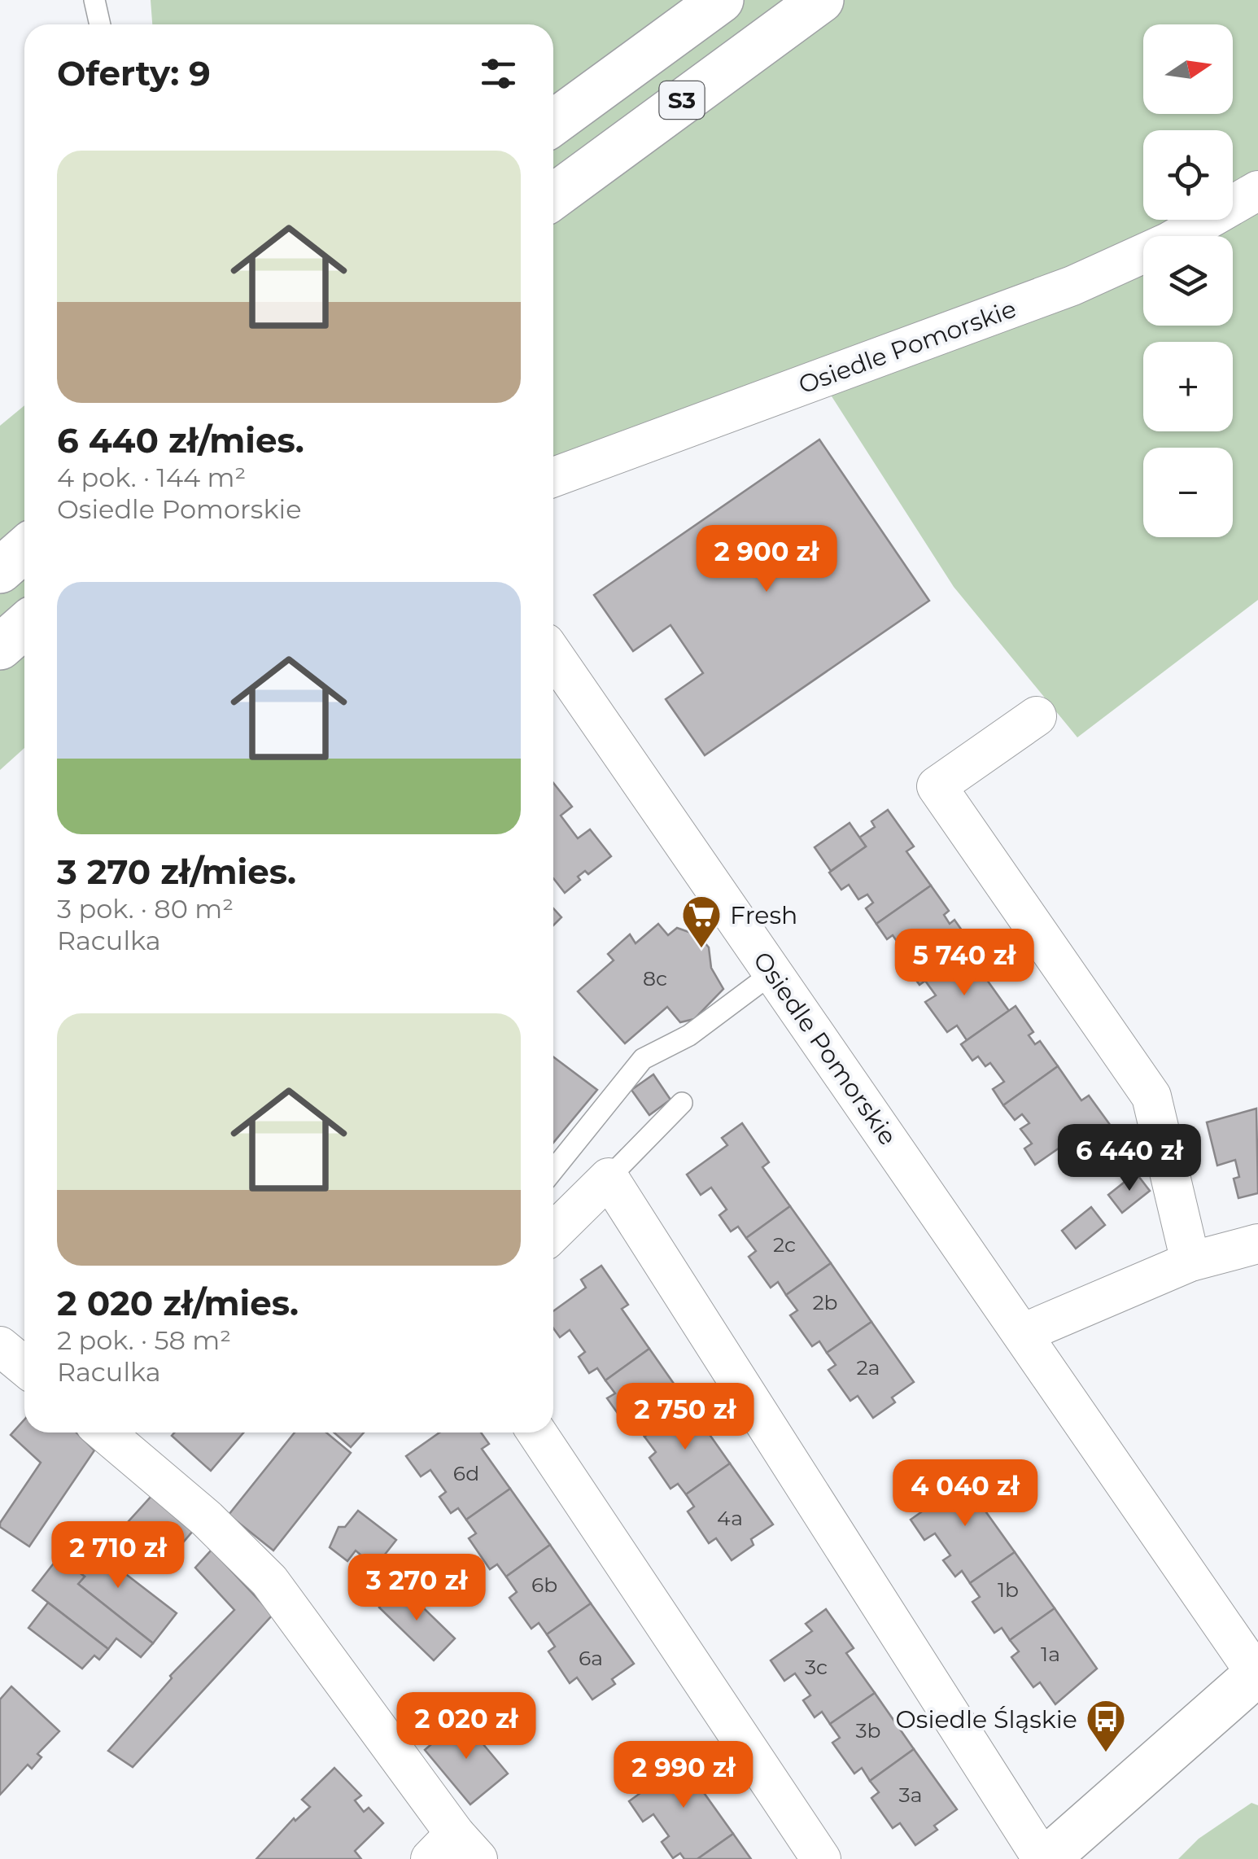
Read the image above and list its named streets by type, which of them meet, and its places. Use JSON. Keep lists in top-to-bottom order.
{
  "streets": {
    "main road": ["S3"],
    "street": ["Osiedle Pomorskie"]
  },
  "places": {
    "supermarket": ["Fresh"],
    "bus stop": ["Osiedle Śląskie"]
  },
  "house_numbers": [
    "8c",
    "2c",
    "2b",
    "2a",
    "6d",
    "4a",
    "6b",
    "1b",
    "1a",
    "6a",
    "3c",
    "3b",
    "3a"
  ],
  "north": "right",
  "page": {
    "map_buttons": ["+", "−"],
    "heading": "Oferty: 9",
    "list": [
      {
        "name": "6 440 zł/mies.",
        "note": "4 pok. · 144 m² · Osiedle Pomorskie"
      },
      {
        "name": "3 270 zł/mies.",
        "note": "3 pok. · 80 m² · Raculka"
      },
      {
        "name": "2 020 zł/mies.",
        "note": "2 pok. · 58 m² · Raculka"
      }
    ],
    "price": [
      "2 900 zł",
      "5 740 zł",
      "6 440 zł",
      "2 750 zł",
      "4 040 zł",
      "2 710 zł",
      "3 270 zł",
      "2 020 zł",
      "2 990 zł"
    ]
  }
}
